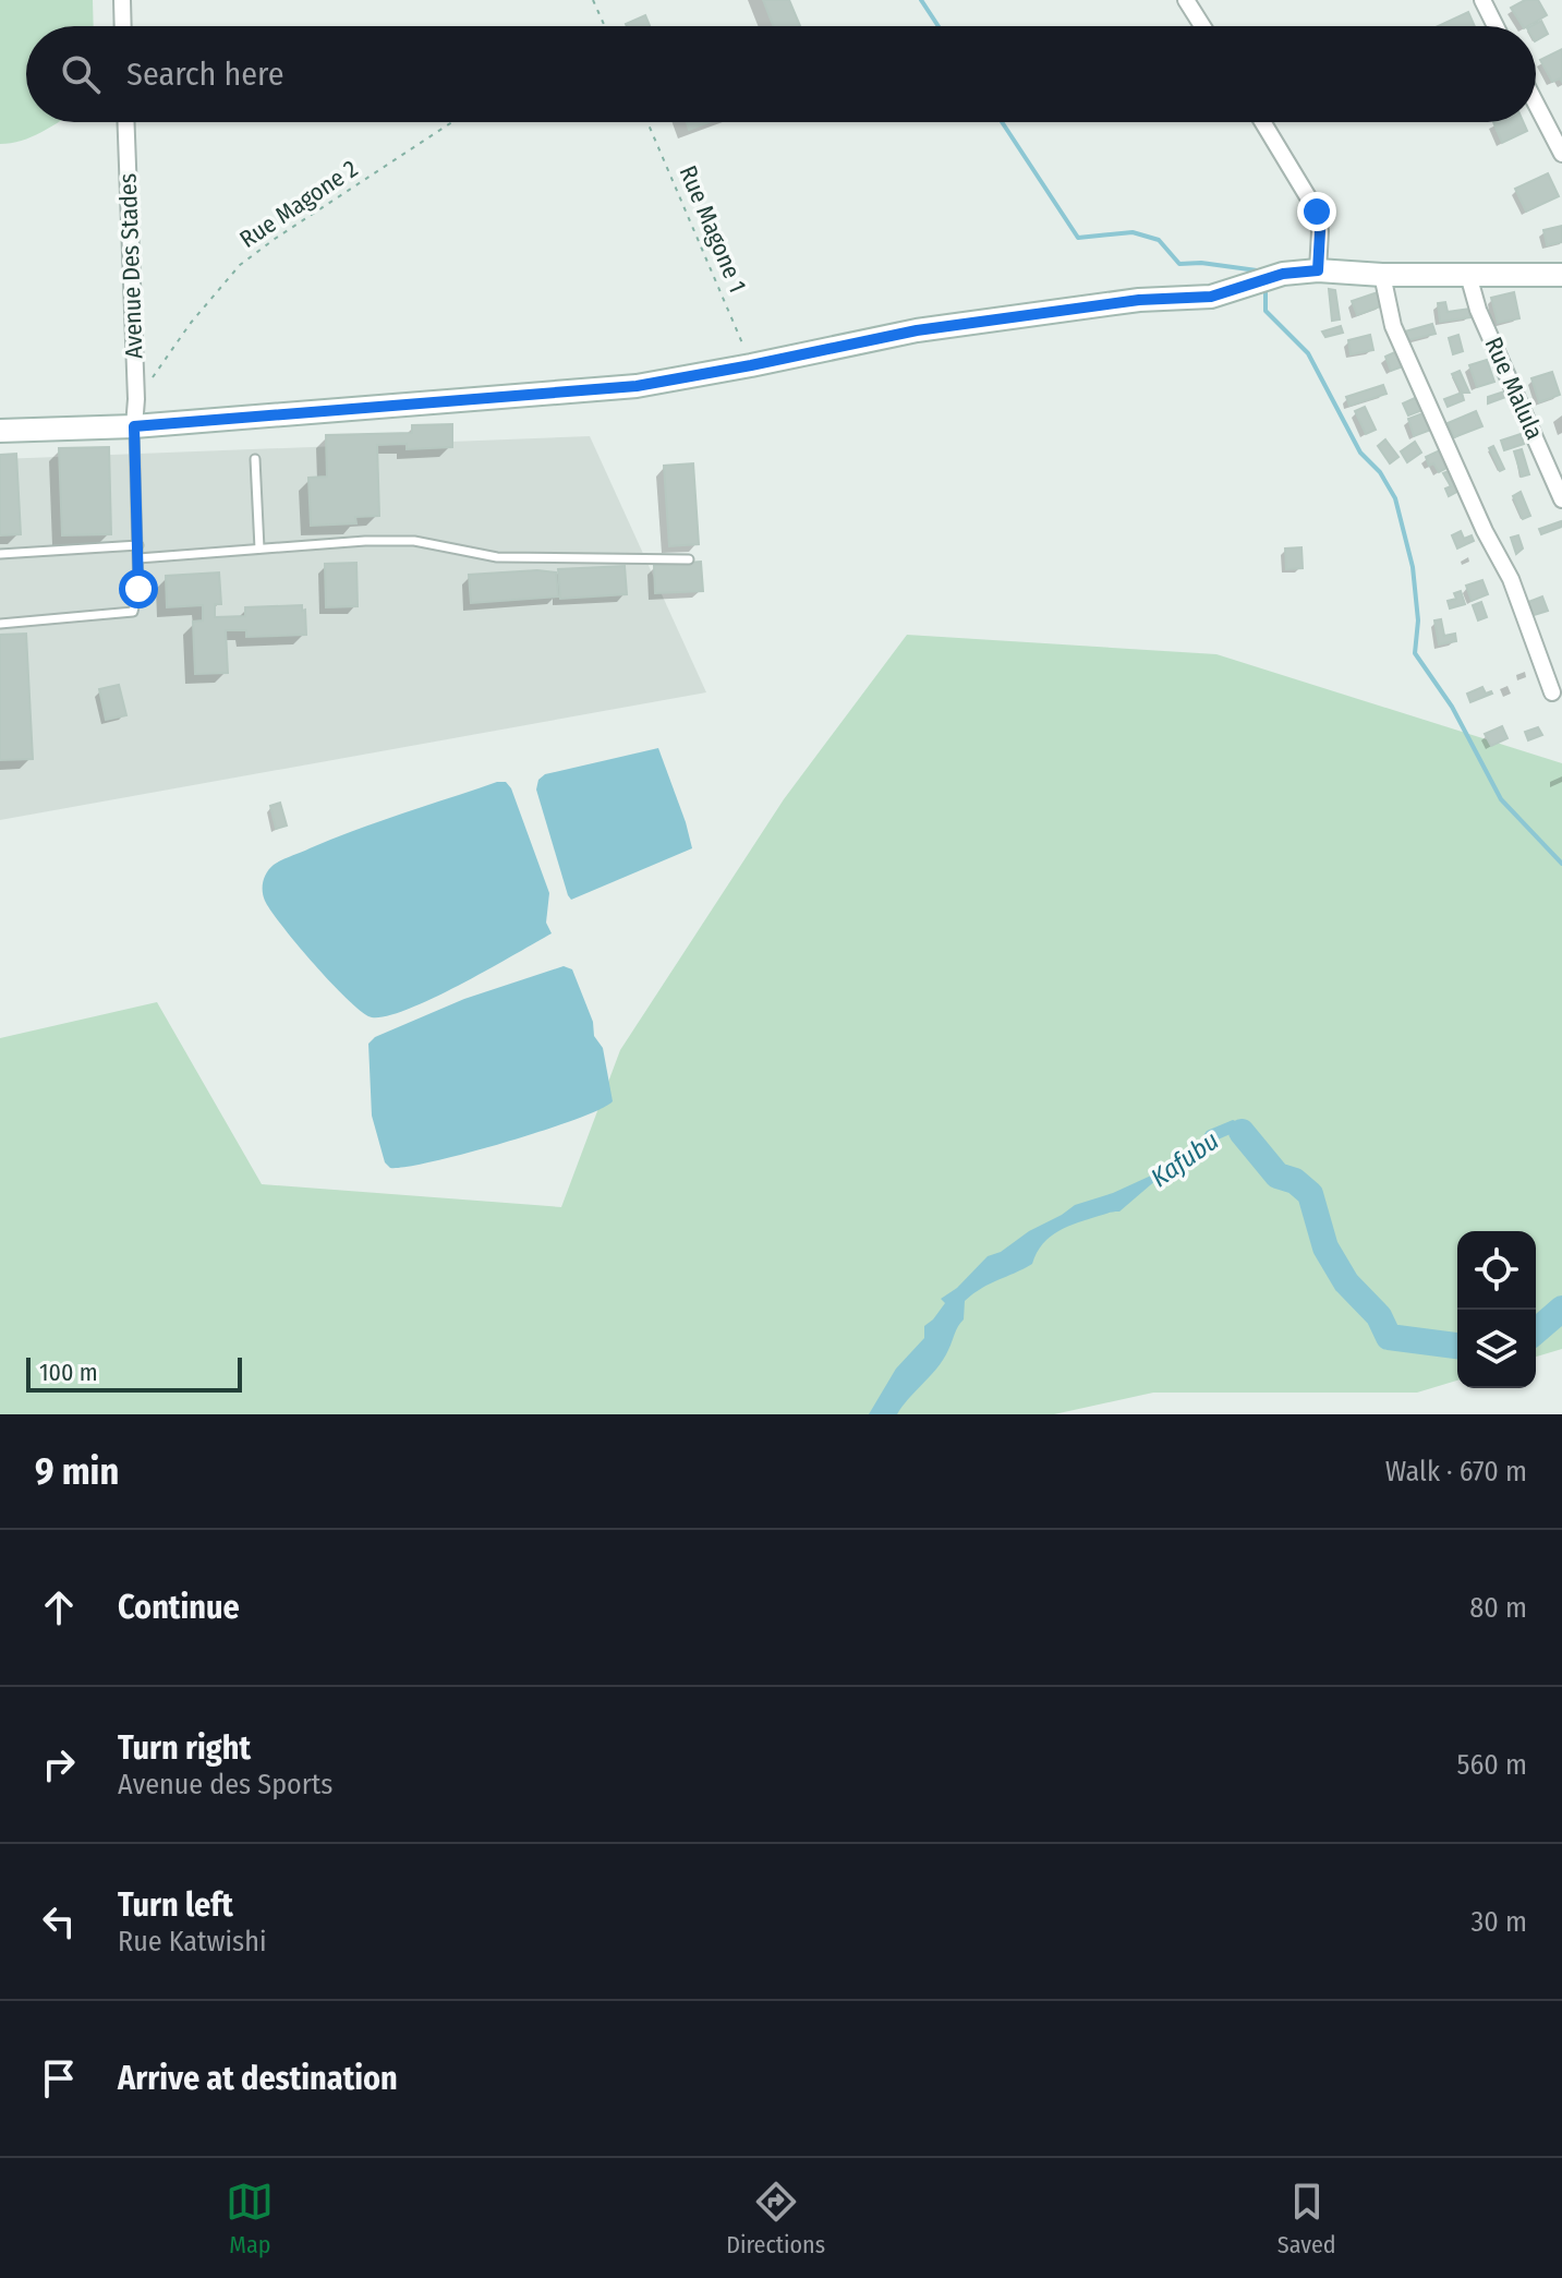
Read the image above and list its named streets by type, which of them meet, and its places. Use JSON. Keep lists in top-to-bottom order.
{
  "streets": {
    "street": ["Avenue Des Stades", "Rue Malula"],
    "path": ["Rue Magone 2", "Rue Magone 1"]
  },
  "crossings": [
    ["Rue Magone 2", "Avenue Des Stades"]
  ],
  "water": ["Kafubu"],
  "scale_bar": "100 m",
  "page": {
    "search": "Search here",
    "scale": "100 m",
    "heading": ["9 min", "Walk · 670 m"],
    "list": [
      ["Continue", "80 m"],
      ["Turn right", "Avenue des Sports", "560 m"],
      ["Turn left", "Rue Katwishi", "30 m"],
      "Arrive at destination"
    ],
    "nav": ["Map", "Directions", "Saved"]
  }
}
